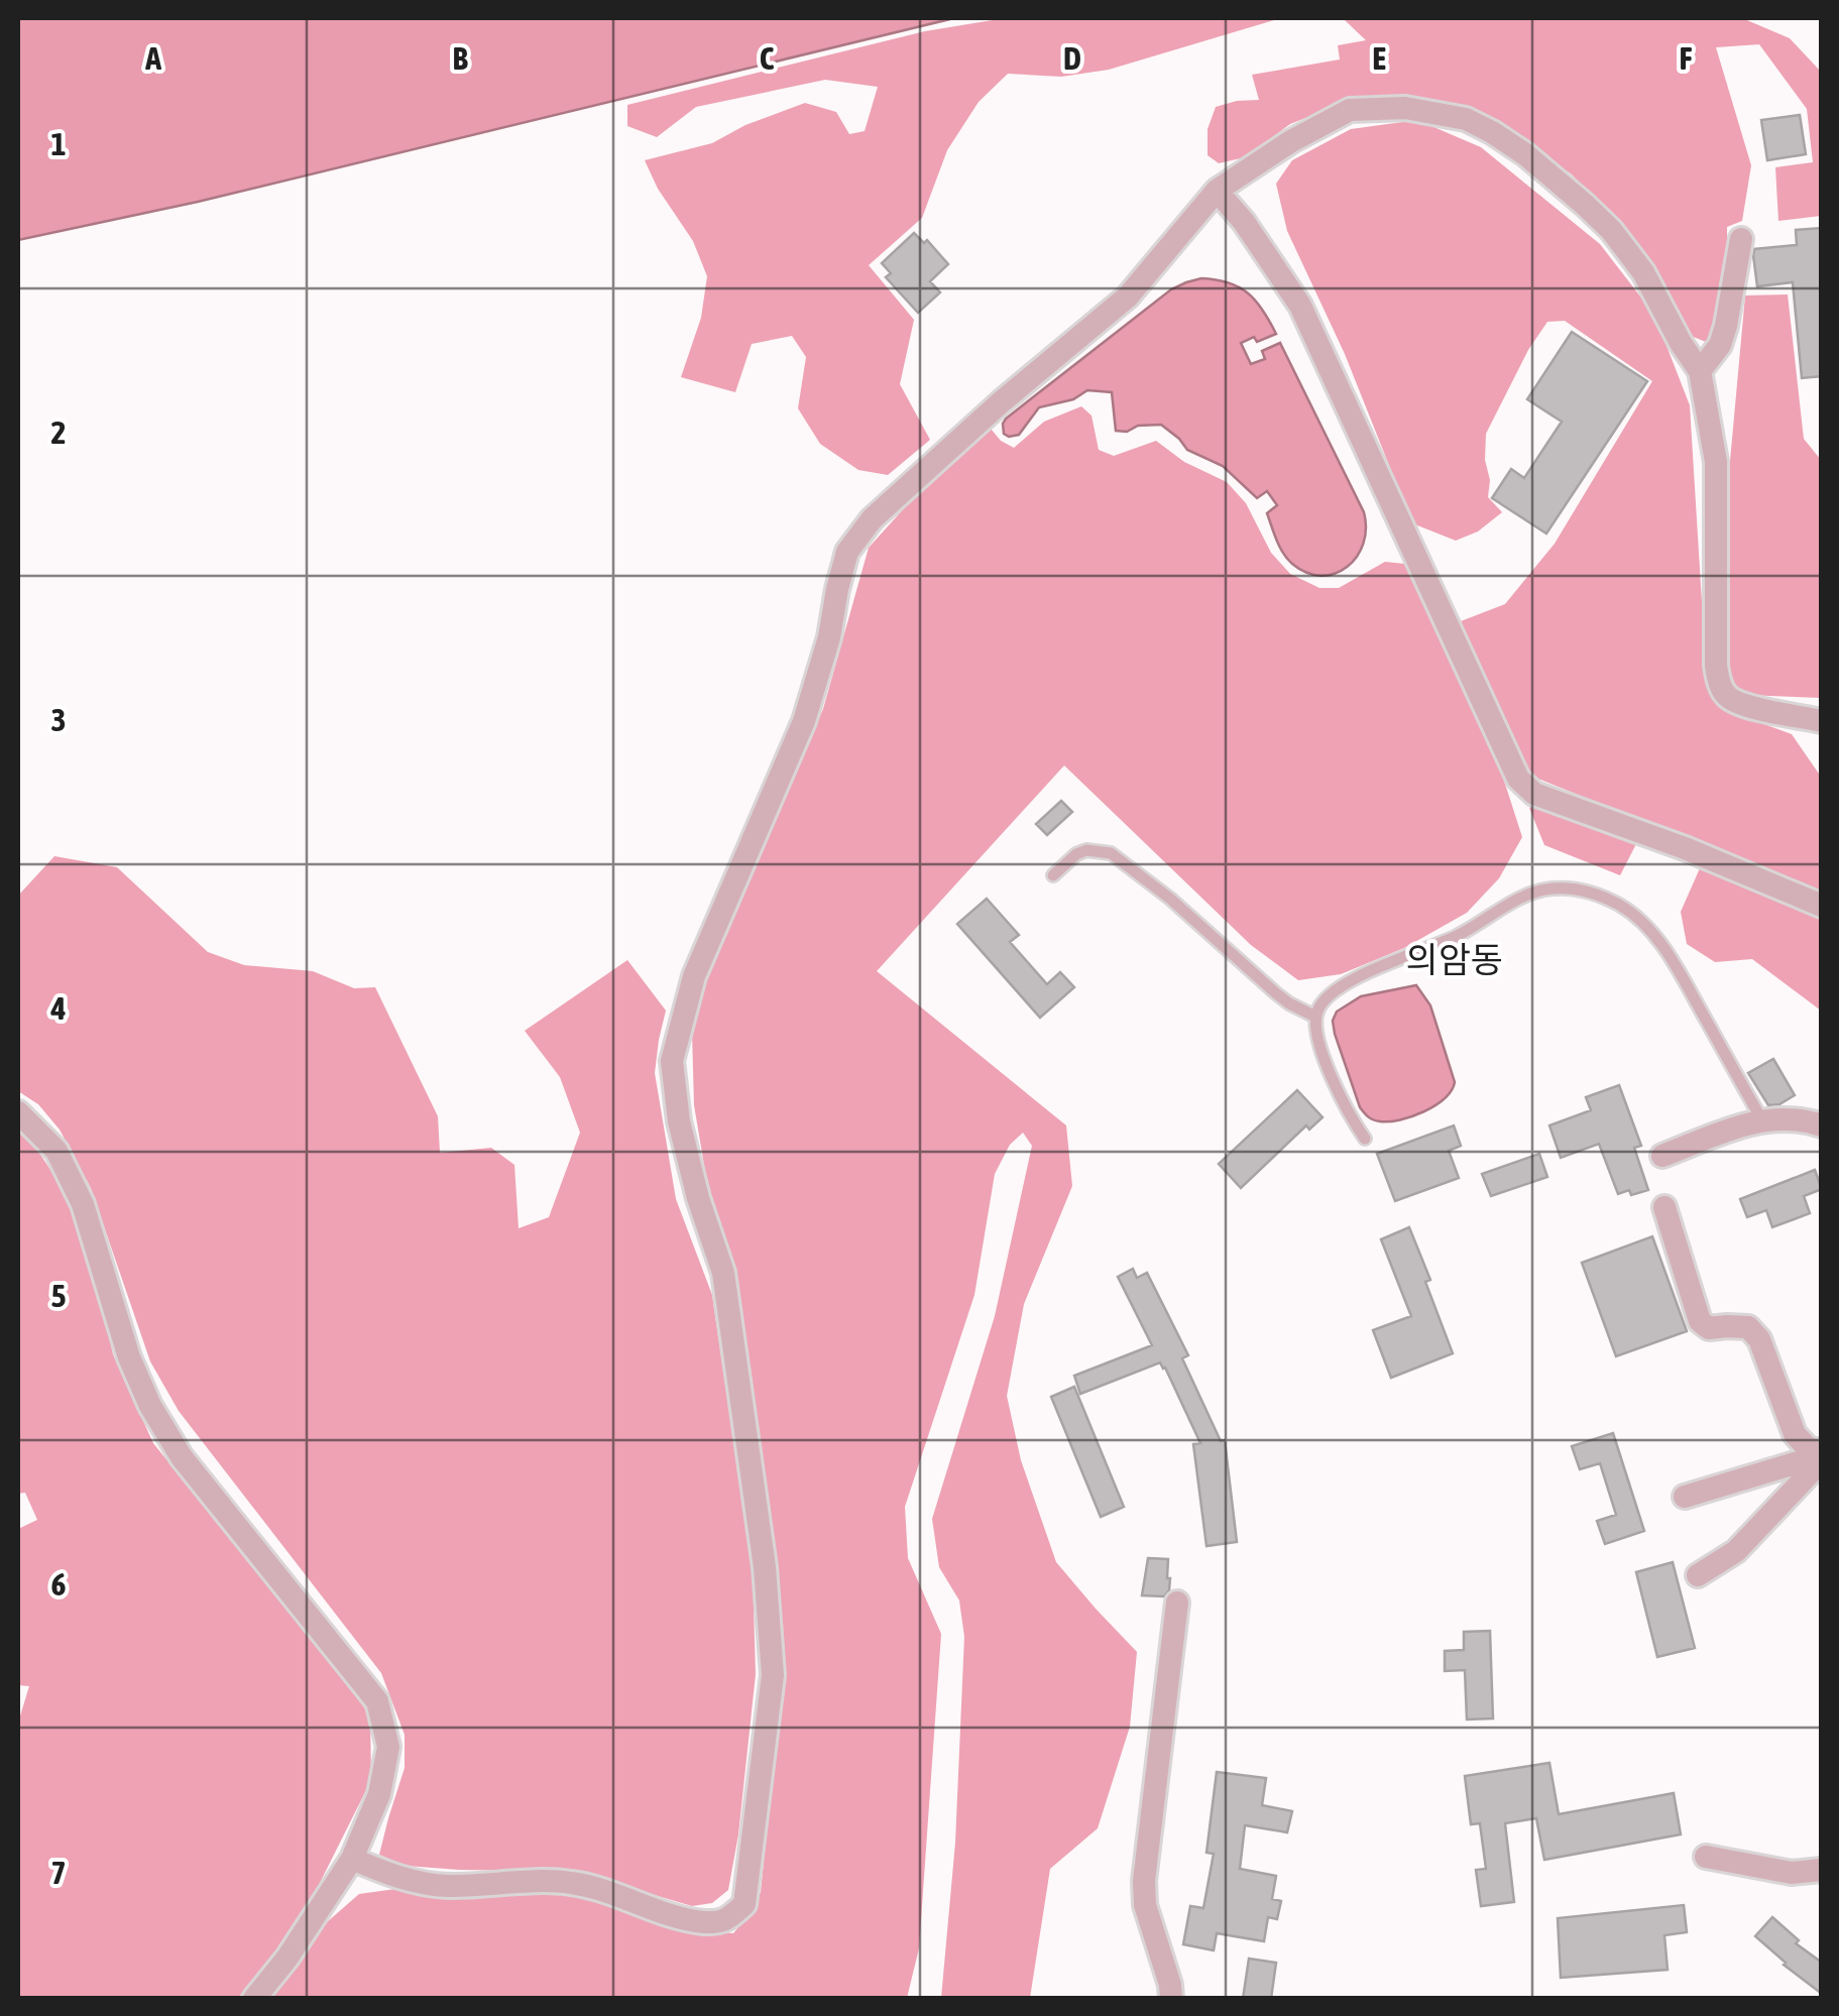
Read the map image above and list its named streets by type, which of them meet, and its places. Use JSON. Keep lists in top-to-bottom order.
{
  "districts": ["의암동"],
  "grid": {
    "columns": [
      "A",
      "B",
      "C",
      "D",
      "E",
      "F"
    ],
    "rows": [
      "1",
      "2",
      "3",
      "4",
      "5",
      "6",
      "7"
    ]
  }
}
